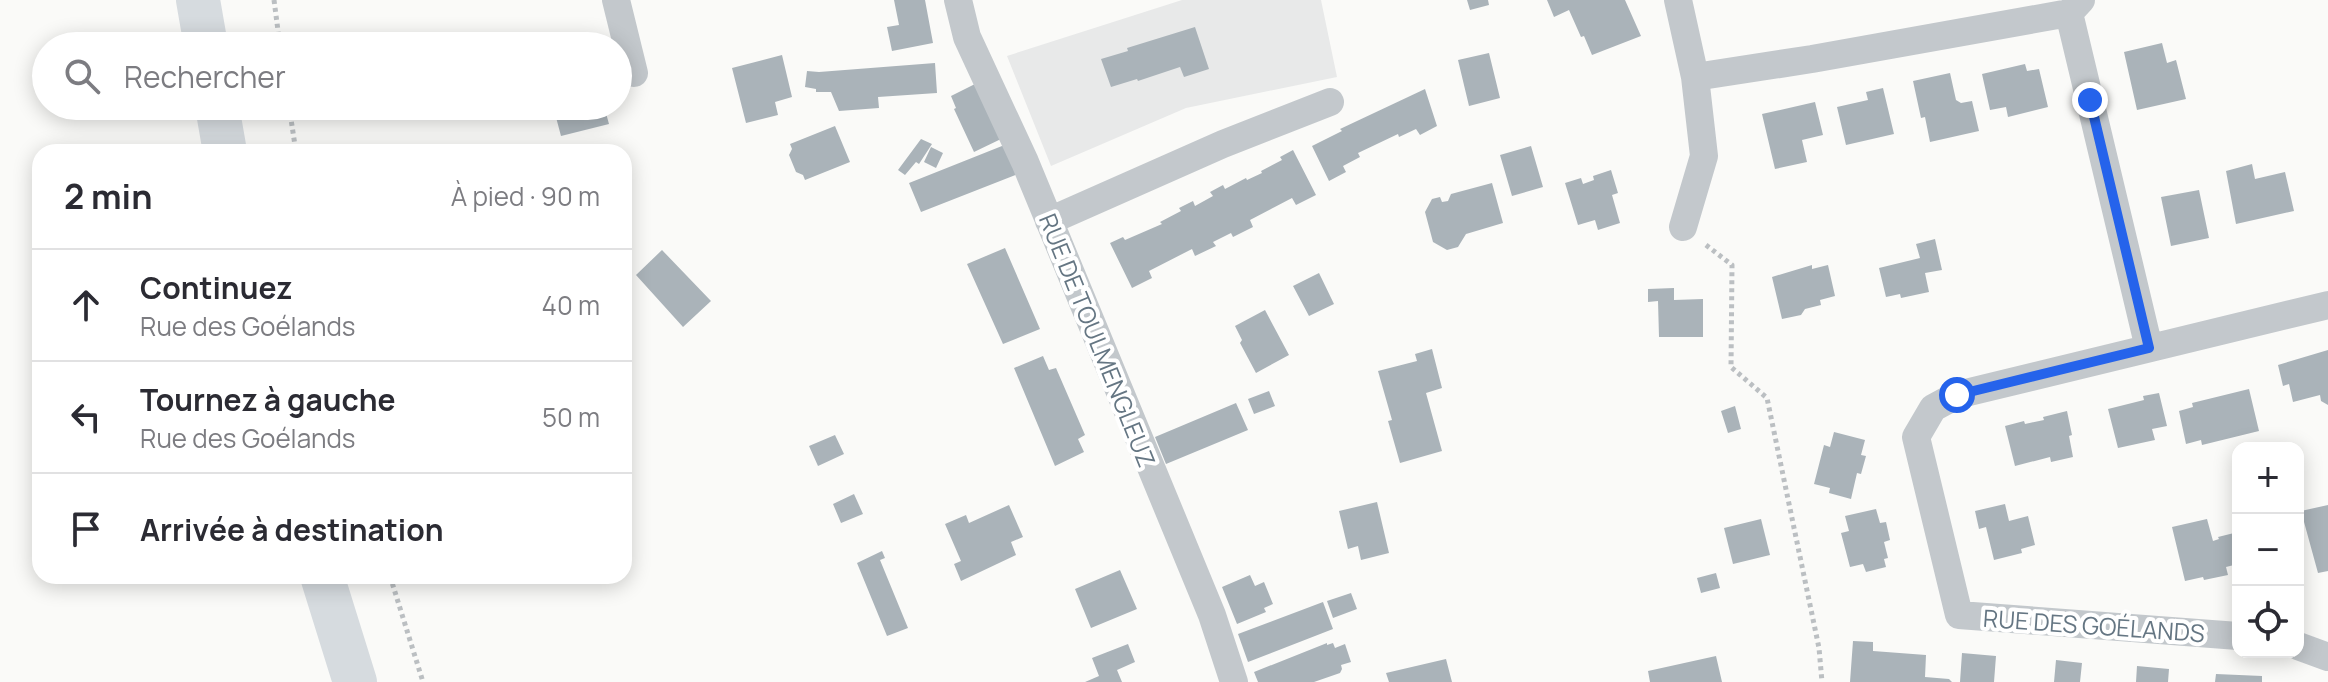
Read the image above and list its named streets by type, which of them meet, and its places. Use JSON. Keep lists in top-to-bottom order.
{
  "streets": {
    "street": ["RUE DE TOULMENGLEUZ", "RUE DES GOÉLANDS"]
  },
  "page": {
    "search": "Rechercher",
    "heading": ["2 min", "À pied · 90 m"],
    "list": [
      ["Continuez", "Rue des Goélands", "40 m"],
      ["Tournez à gauche", "Rue des Goélands", "50 m"],
      "Arrivée à destination"
    ],
    "map_buttons": ["+", "−"]
  }
}
